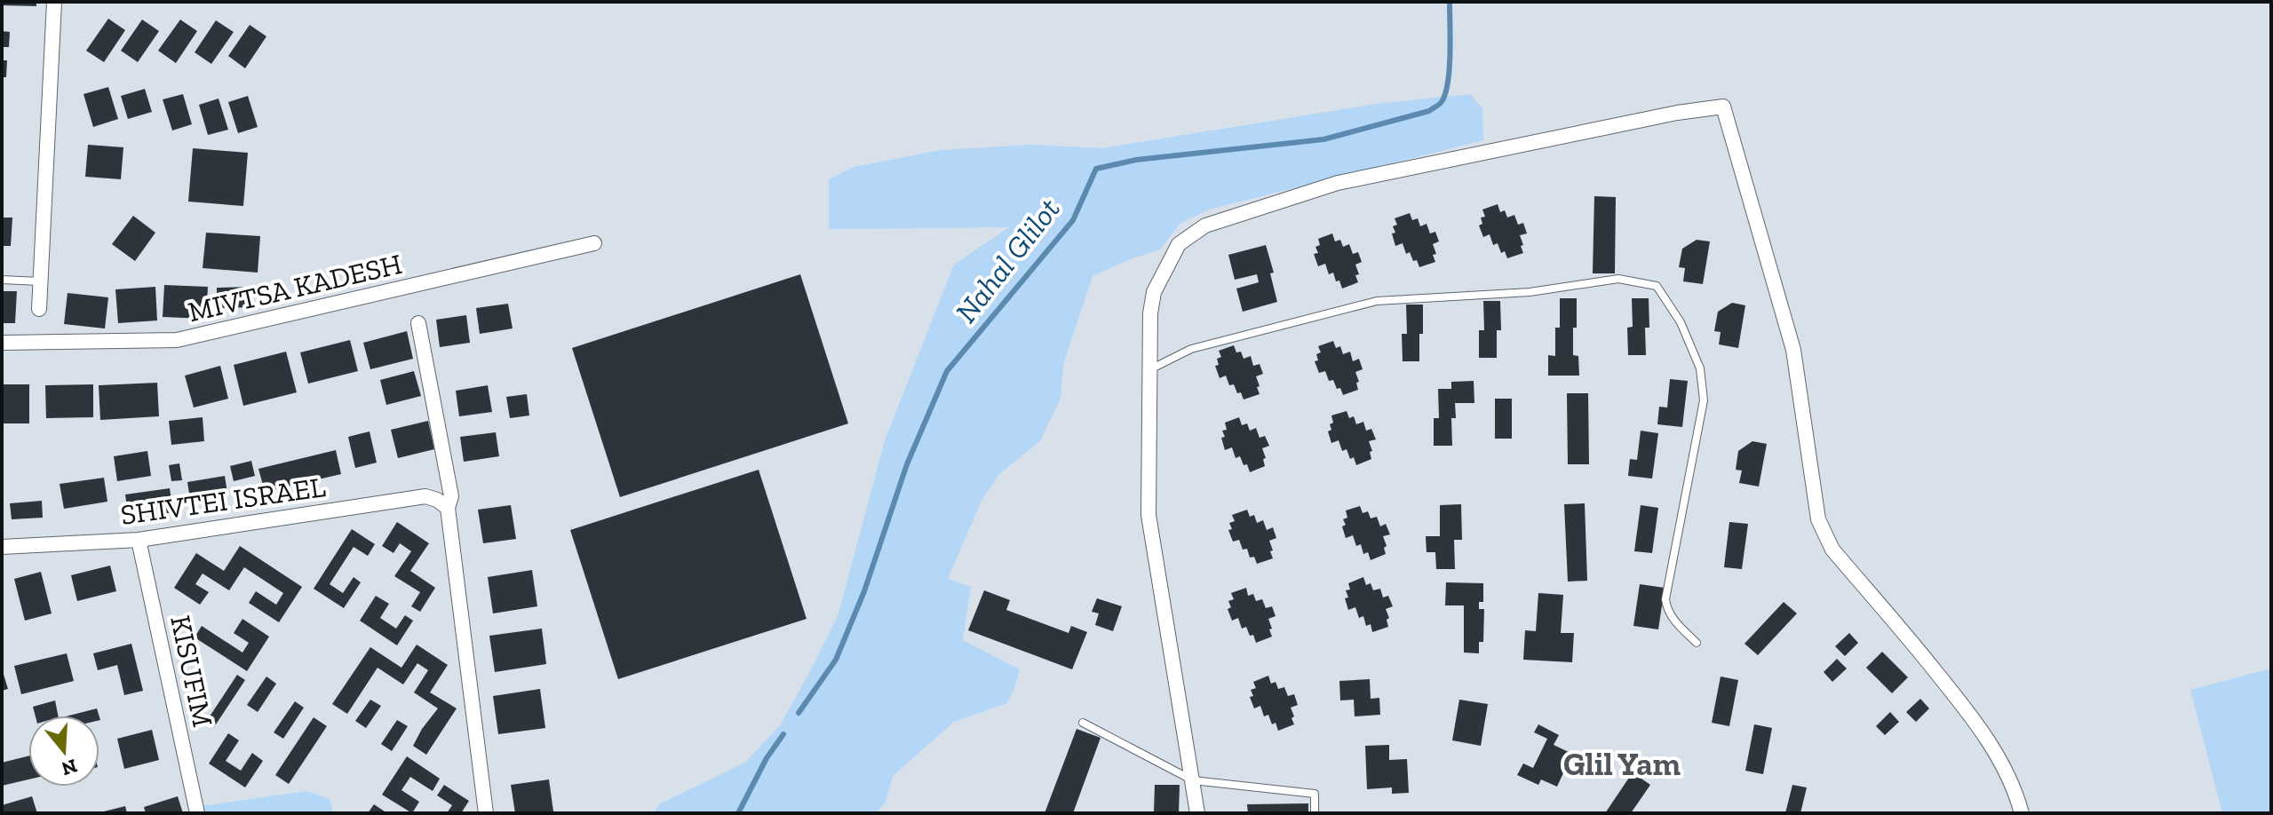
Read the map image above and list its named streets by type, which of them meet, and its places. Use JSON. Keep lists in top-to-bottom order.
{
  "streets": {
    "street": ["MIVTSA KADESH", "SHIVTEI ISRAEL", "KISUFIM"]
  },
  "crossings": [
    ["SHIVTEI ISRAEL", "KISUFIM"]
  ],
  "districts": ["Glil Yam"],
  "water": ["Nahal Glilot"],
  "north": "bottom"
}
